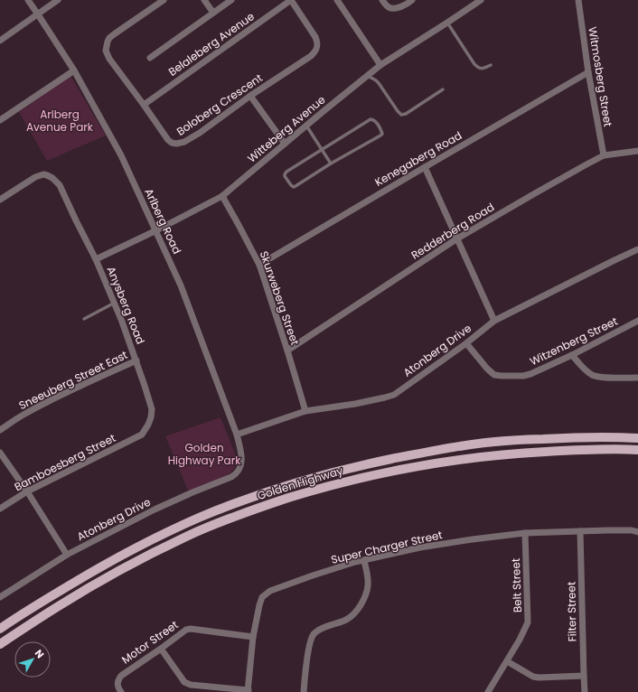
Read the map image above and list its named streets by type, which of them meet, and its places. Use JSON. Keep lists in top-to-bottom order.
{
  "streets": {
    "main road": ["Golden Highway"],
    "street": [
      "Belaleberg Avenue",
      "Witmosberg Street",
      "Boloberg Crescent",
      "Witteberg Avenue",
      "Kenegaberg Road",
      "Arlberg Road",
      "Redderberg Road",
      "Skurweberg Street",
      "Anysberg Road",
      "Witzenberg Street",
      "Atonberg Drive",
      "Sneeuberg Street East",
      "Bamboesberg Street",
      "Super Charger Street",
      "Belt Street",
      "Filter Street",
      "Motor Street"
    ]
  },
  "crossings": [
    ["Belaleberg Avenue", "Boloberg Crescent"],
    ["Witmosberg Street", "Kenegaberg Road"],
    ["Witmosberg Street", "Redderberg Road"],
    ["Witteberg Avenue", "Arlberg Road"],
    ["Witteberg Avenue", "Skurweberg Street"],
    ["Witteberg Avenue", "Anysberg Road"],
    ["Kenegaberg Road", "Skurweberg Street"],
    ["Arlberg Road", "Atonberg Drive"],
    ["Redderberg Road", "Skurweberg Street"],
    ["Skurweberg Street", "Atonberg Drive"],
    ["Anysberg Road", "Sneeuberg Street East"],
    ["Anysberg Road", "Bamboesberg Street"],
    ["Witzenberg Street", "Atonberg Drive"],
    ["Super Charger Street", "Belt Street"],
    ["Super Charger Street", "Filter Street"],
    ["Super Charger Street", "Motor Street"]
  ],
  "parks": ["Arlberg Avenue Park", "Golden Highway Park"],
  "north": "top right"
}
